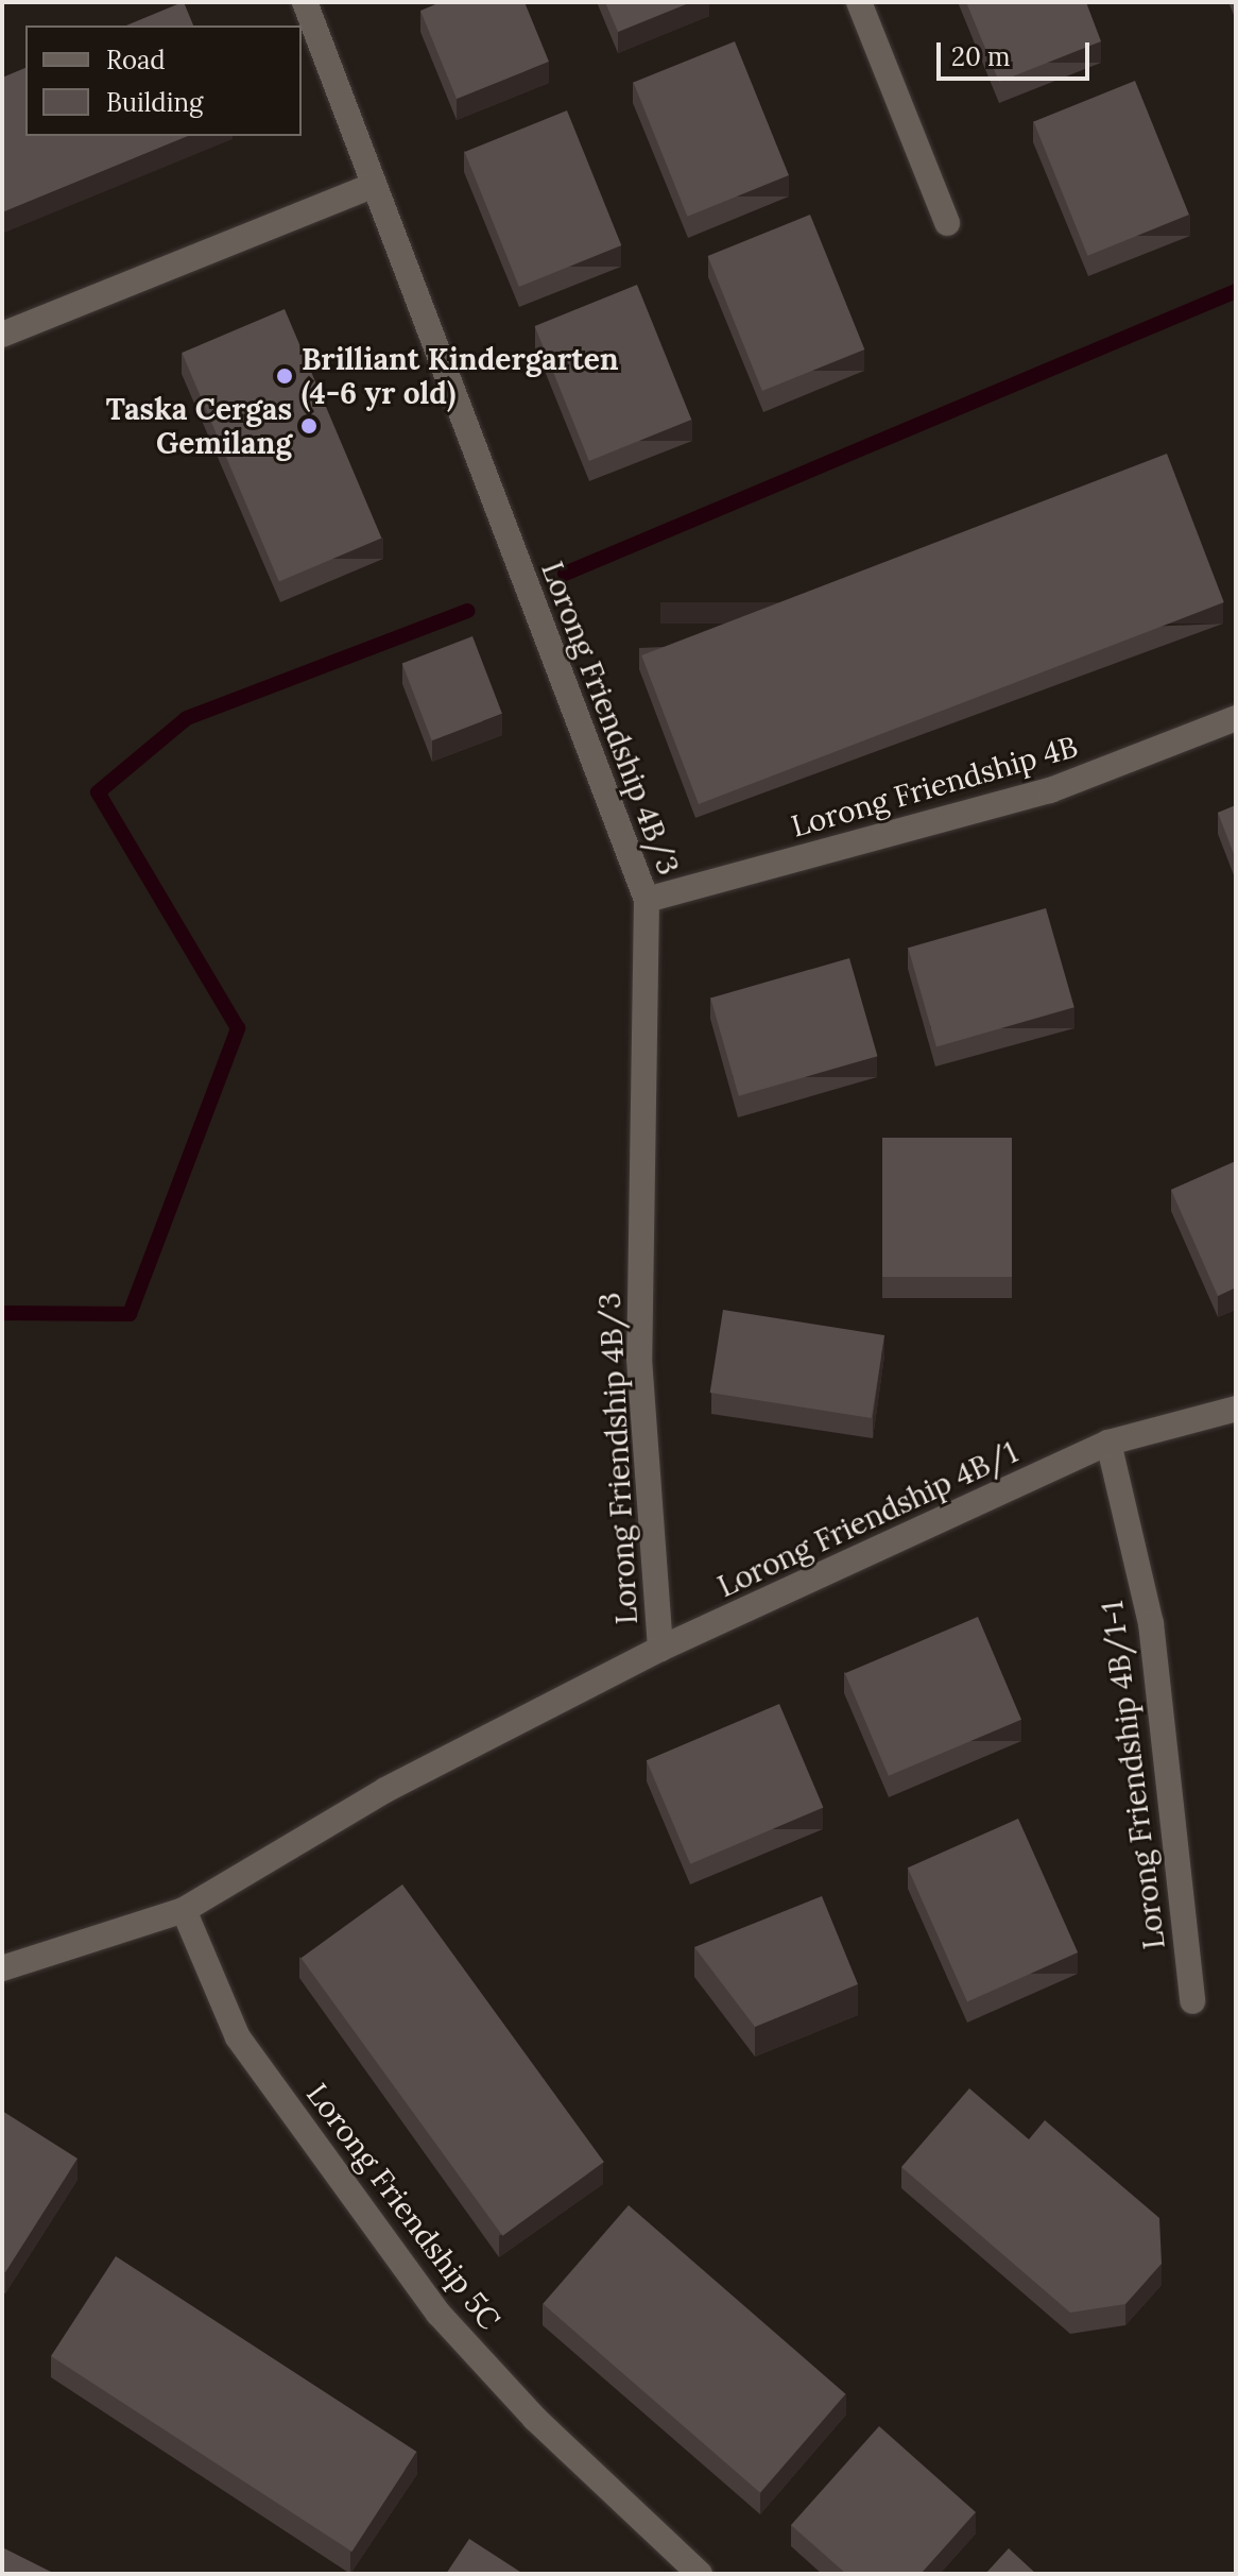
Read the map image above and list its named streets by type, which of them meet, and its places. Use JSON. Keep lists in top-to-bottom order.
{
  "streets": {
    "street": [
      "Lorong Friendship 4B/3",
      "Lorong Friendship 4B",
      "Lorong Friendship 4B/1",
      "Lorong Friendship 4B/1-1",
      "Lorong Friendship 5C"
    ]
  },
  "crossings": [
    ["Lorong Friendship 4B/3", "Lorong Friendship 4B"],
    ["Lorong Friendship 4B/3", "Lorong Friendship 4B/1"],
    ["Lorong Friendship 4B/1", "Lorong Friendship 4B/1-1"],
    ["Lorong Friendship 4B/1", "Lorong Friendship 5C"]
  ],
  "places": ["Brilliant Kindergarten (4-6 yr old)", "Taska Cergas Gemilang"],
  "legend": ["Road", "Building"],
  "scale_bar": "20 m"
}
